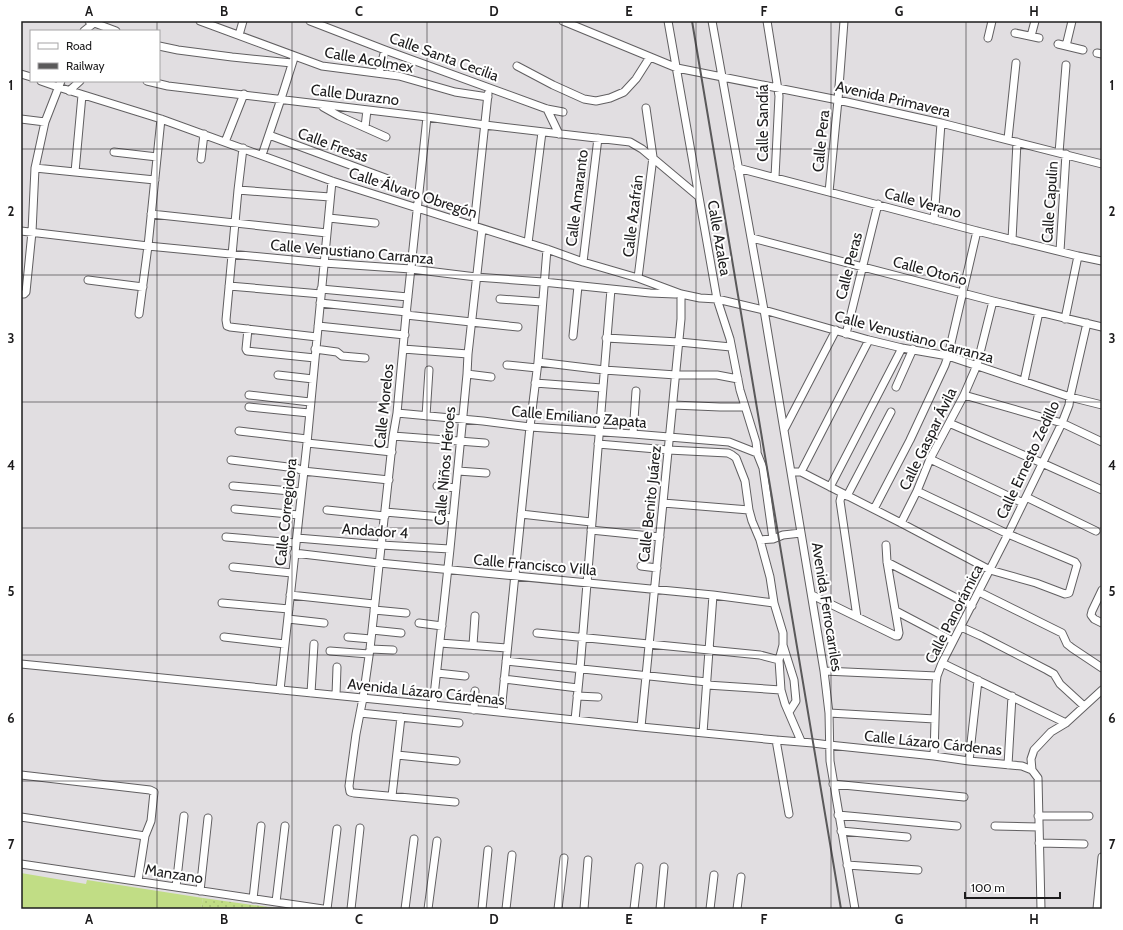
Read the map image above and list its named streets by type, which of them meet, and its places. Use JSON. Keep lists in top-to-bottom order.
{
  "streets": {
    "street": [
      "Calle Santa Cecilia",
      "Calle Acolmex",
      "Calle Durazno",
      "Avenida Primavera",
      "Calle Sandía",
      "Calle Pera",
      "Calle Fresas",
      "Calle Álvaro Obregón",
      "Calle Amaranto",
      "Calle Capulin",
      "Calle Verano",
      "Calle Azafrán",
      "Calle Azalea",
      "Calle Venustiano Carranza",
      "Calle Peras",
      "Calle Otoño",
      "Calle Morelos",
      "Calle Emiliano Zapata",
      "Calle Gaspar Ávila",
      "Calle Ernesto Zedillo",
      "Calle Niños Héroes",
      "Calle Benito Juárez",
      "Calle Corregidora",
      "Andador 4",
      "Calle Francisco Villa",
      "Avenida Ferrocarriles",
      "Calle Panorámica",
      "Avenida Lázaro Cárdenas",
      "Calle Lázaro Cárdenas",
      "Manzano"
    ]
  },
  "crossings": [
    ["Calle Durazno", "Calle Azalea"],
    ["Calle Durazno", "Calle Morelos"],
    ["Avenida Primavera", "Calle Sandía"],
    ["Avenida Primavera", "Calle Pera"],
    ["Avenida Primavera", "Calle Capulin"],
    ["Avenida Primavera", "Avenida Ferrocarriles"],
    ["Calle Sandía", "Calle Verano"],
    ["Calle Pera", "Calle Verano"],
    ["Calle Álvaro Obregón", "Calle Amaranto"],
    ["Calle Álvaro Obregón", "Calle Azafrán"],
    ["Calle Álvaro Obregón", "Calle Azalea"],
    ["Calle Álvaro Obregón", "Calle Venustiano Carranza"],
    ["Calle Álvaro Obregón", "Calle Morelos"],
    ["Calle Álvaro Obregón", "Calle Niños Héroes"],
    ["Calle Álvaro Obregón", "Calle Benito Juárez"],
    ["Calle Álvaro Obregón", "Calle Corregidora"],
    ["Calle Álvaro Obregón", "Avenida Ferrocarriles"],
    ["Calle Amaranto", "Calle Azalea"],
    ["Calle Capulin", "Calle Verano"],
    ["Calle Verano", "Calle Peras"],
    ["Calle Verano", "Avenida Ferrocarriles"],
    ["Calle Azafrán", "Calle Azalea"],
    ["Calle Azalea", "Calle Emiliano Zapata"],
    ["Calle Venustiano Carranza", "Calle Peras"],
    ["Calle Venustiano Carranza", "Calle Morelos"],
    ["Calle Venustiano Carranza", "Calle Gaspar Ávila"],
    ["Calle Venustiano Carranza", "Calle Ernesto Zedillo"],
    ["Calle Venustiano Carranza", "Calle Niños Héroes"],
    ["Calle Venustiano Carranza", "Calle Benito Juárez"],
    ["Calle Venustiano Carranza", "Calle Corregidora"],
    ["Calle Venustiano Carranza", "Avenida Ferrocarriles"],
    ["Calle Peras", "Calle Otoño"],
    ["Calle Otoño", "Calle Gaspar Ávila"],
    ["Calle Otoño", "Calle Ernesto Zedillo"],
    ["Calle Otoño", "Avenida Ferrocarriles"],
    ["Calle Morelos", "Calle Emiliano Zapata"],
    ["Calle Morelos", "Andador 4"],
    ["Calle Morelos", "Calle Francisco Villa"],
    ["Calle Morelos", "Avenida Lázaro Cárdenas"],
    ["Calle Emiliano Zapata", "Calle Niños Héroes"],
    ["Calle Emiliano Zapata", "Calle Benito Juárez"],
    ["Calle Ernesto Zedillo", "Calle Panorámica"],
    ["Calle Niños Héroes", "Andador 4"],
    ["Calle Niños Héroes", "Calle Francisco Villa"],
    ["Calle Niños Héroes", "Avenida Lázaro Cárdenas"],
    ["Calle Benito Juárez", "Calle Francisco Villa"],
    ["Calle Benito Juárez", "Avenida Lázaro Cárdenas"],
    ["Calle Corregidora", "Andador 4"],
    ["Calle Corregidora", "Calle Francisco Villa"],
    ["Calle Corregidora", "Avenida Lázaro Cárdenas"],
    ["Avenida Ferrocarriles", "Avenida Lázaro Cárdenas"],
    ["Avenida Ferrocarriles", "Calle Lázaro Cárdenas"],
    ["Calle Panorámica", "Calle Lázaro Cárdenas"],
    ["Avenida Lázaro Cárdenas", "Calle Lázaro Cárdenas"]
  ],
  "legend": ["Road", "Railway"],
  "scale_bar": "100 m",
  "grid": {
    "columns": [
      "A",
      "B",
      "C",
      "D",
      "E",
      "F",
      "G",
      "H"
    ],
    "rows": [
      "1",
      "2",
      "3",
      "4",
      "5",
      "6",
      "7"
    ]
  }
}
